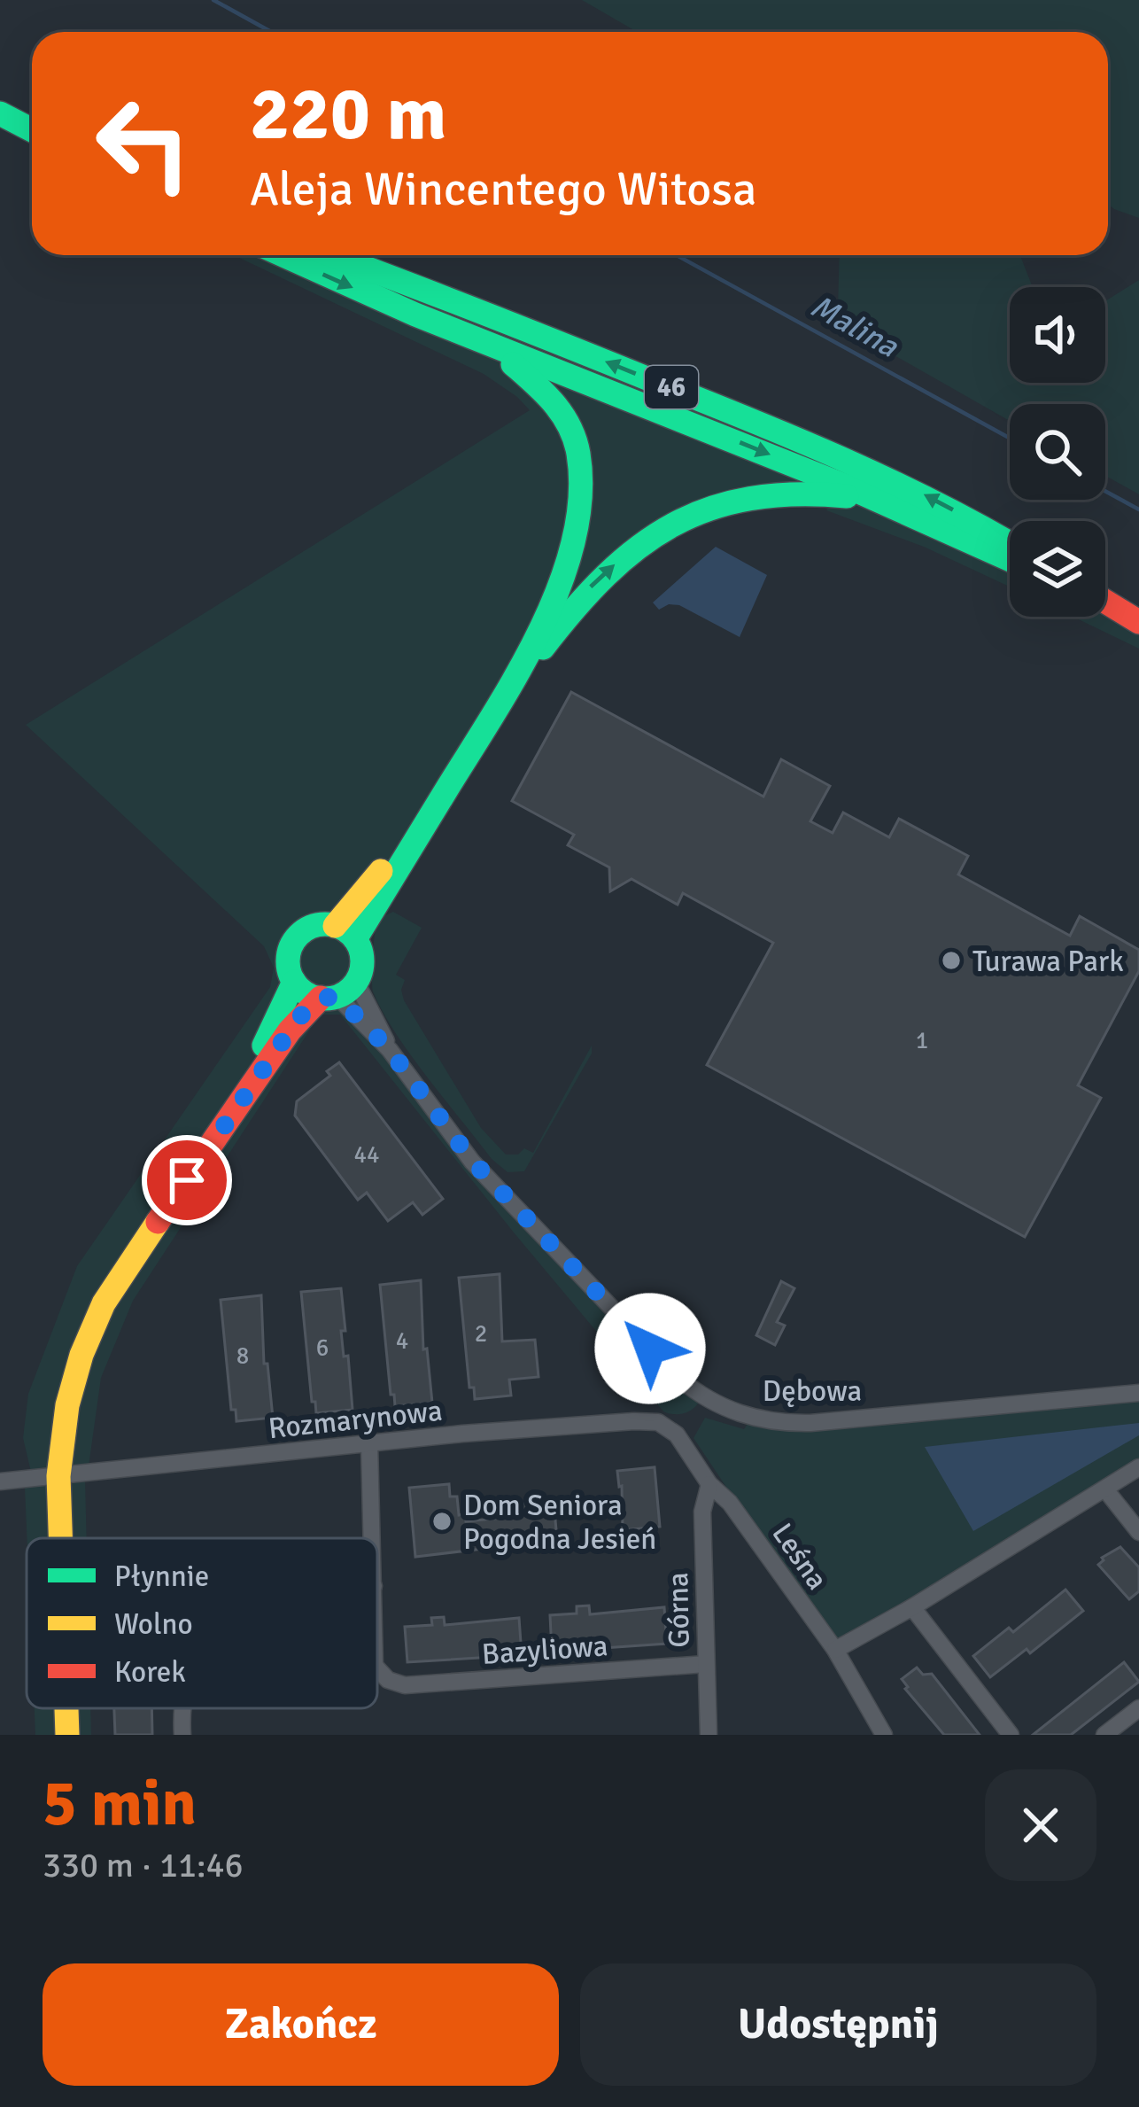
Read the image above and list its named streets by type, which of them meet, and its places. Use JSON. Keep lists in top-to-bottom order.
{
  "streets": {
    "main road": ["46"],
    "street": [
      "Dębowa",
      "Rozmarynowa",
      "Leśna",
      "Górna",
      "Bazyliowa"
    ]
  },
  "crossings": [
    ["Rozmarynowa", "Leśna"],
    ["Leśna", "Górna"],
    ["Górna", "Bazyliowa"]
  ],
  "water": ["Malina"],
  "places": ["Turawa Park", "Dom Seniora Pogodna Jesień"],
  "house_numbers": [
    "1",
    "44",
    "2",
    "4",
    "6",
    "8"
  ],
  "legend": ["Płynnie", "Wolno", "Korek"],
  "page": {
    "turn": ["220 m", "Aleja Wincentego Witosa"],
    "heading": ["5 min", "330 m · 11:46"],
    "buttons": ["Zakończ", "Udostępnij"]
  }
}
